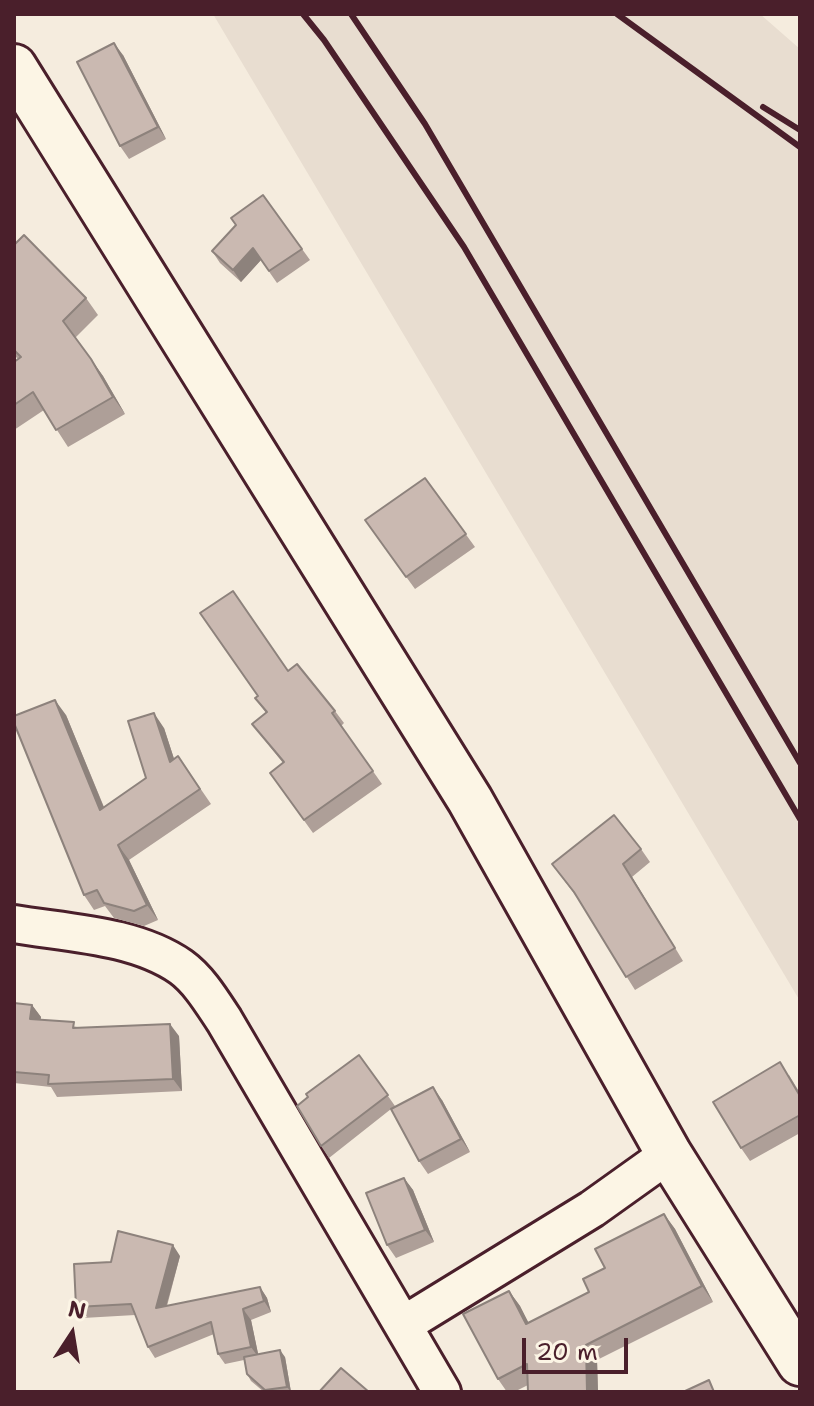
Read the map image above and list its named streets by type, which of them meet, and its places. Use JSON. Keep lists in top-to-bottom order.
{
  "scale_bar": "20 m",
  "north": "top"
}
